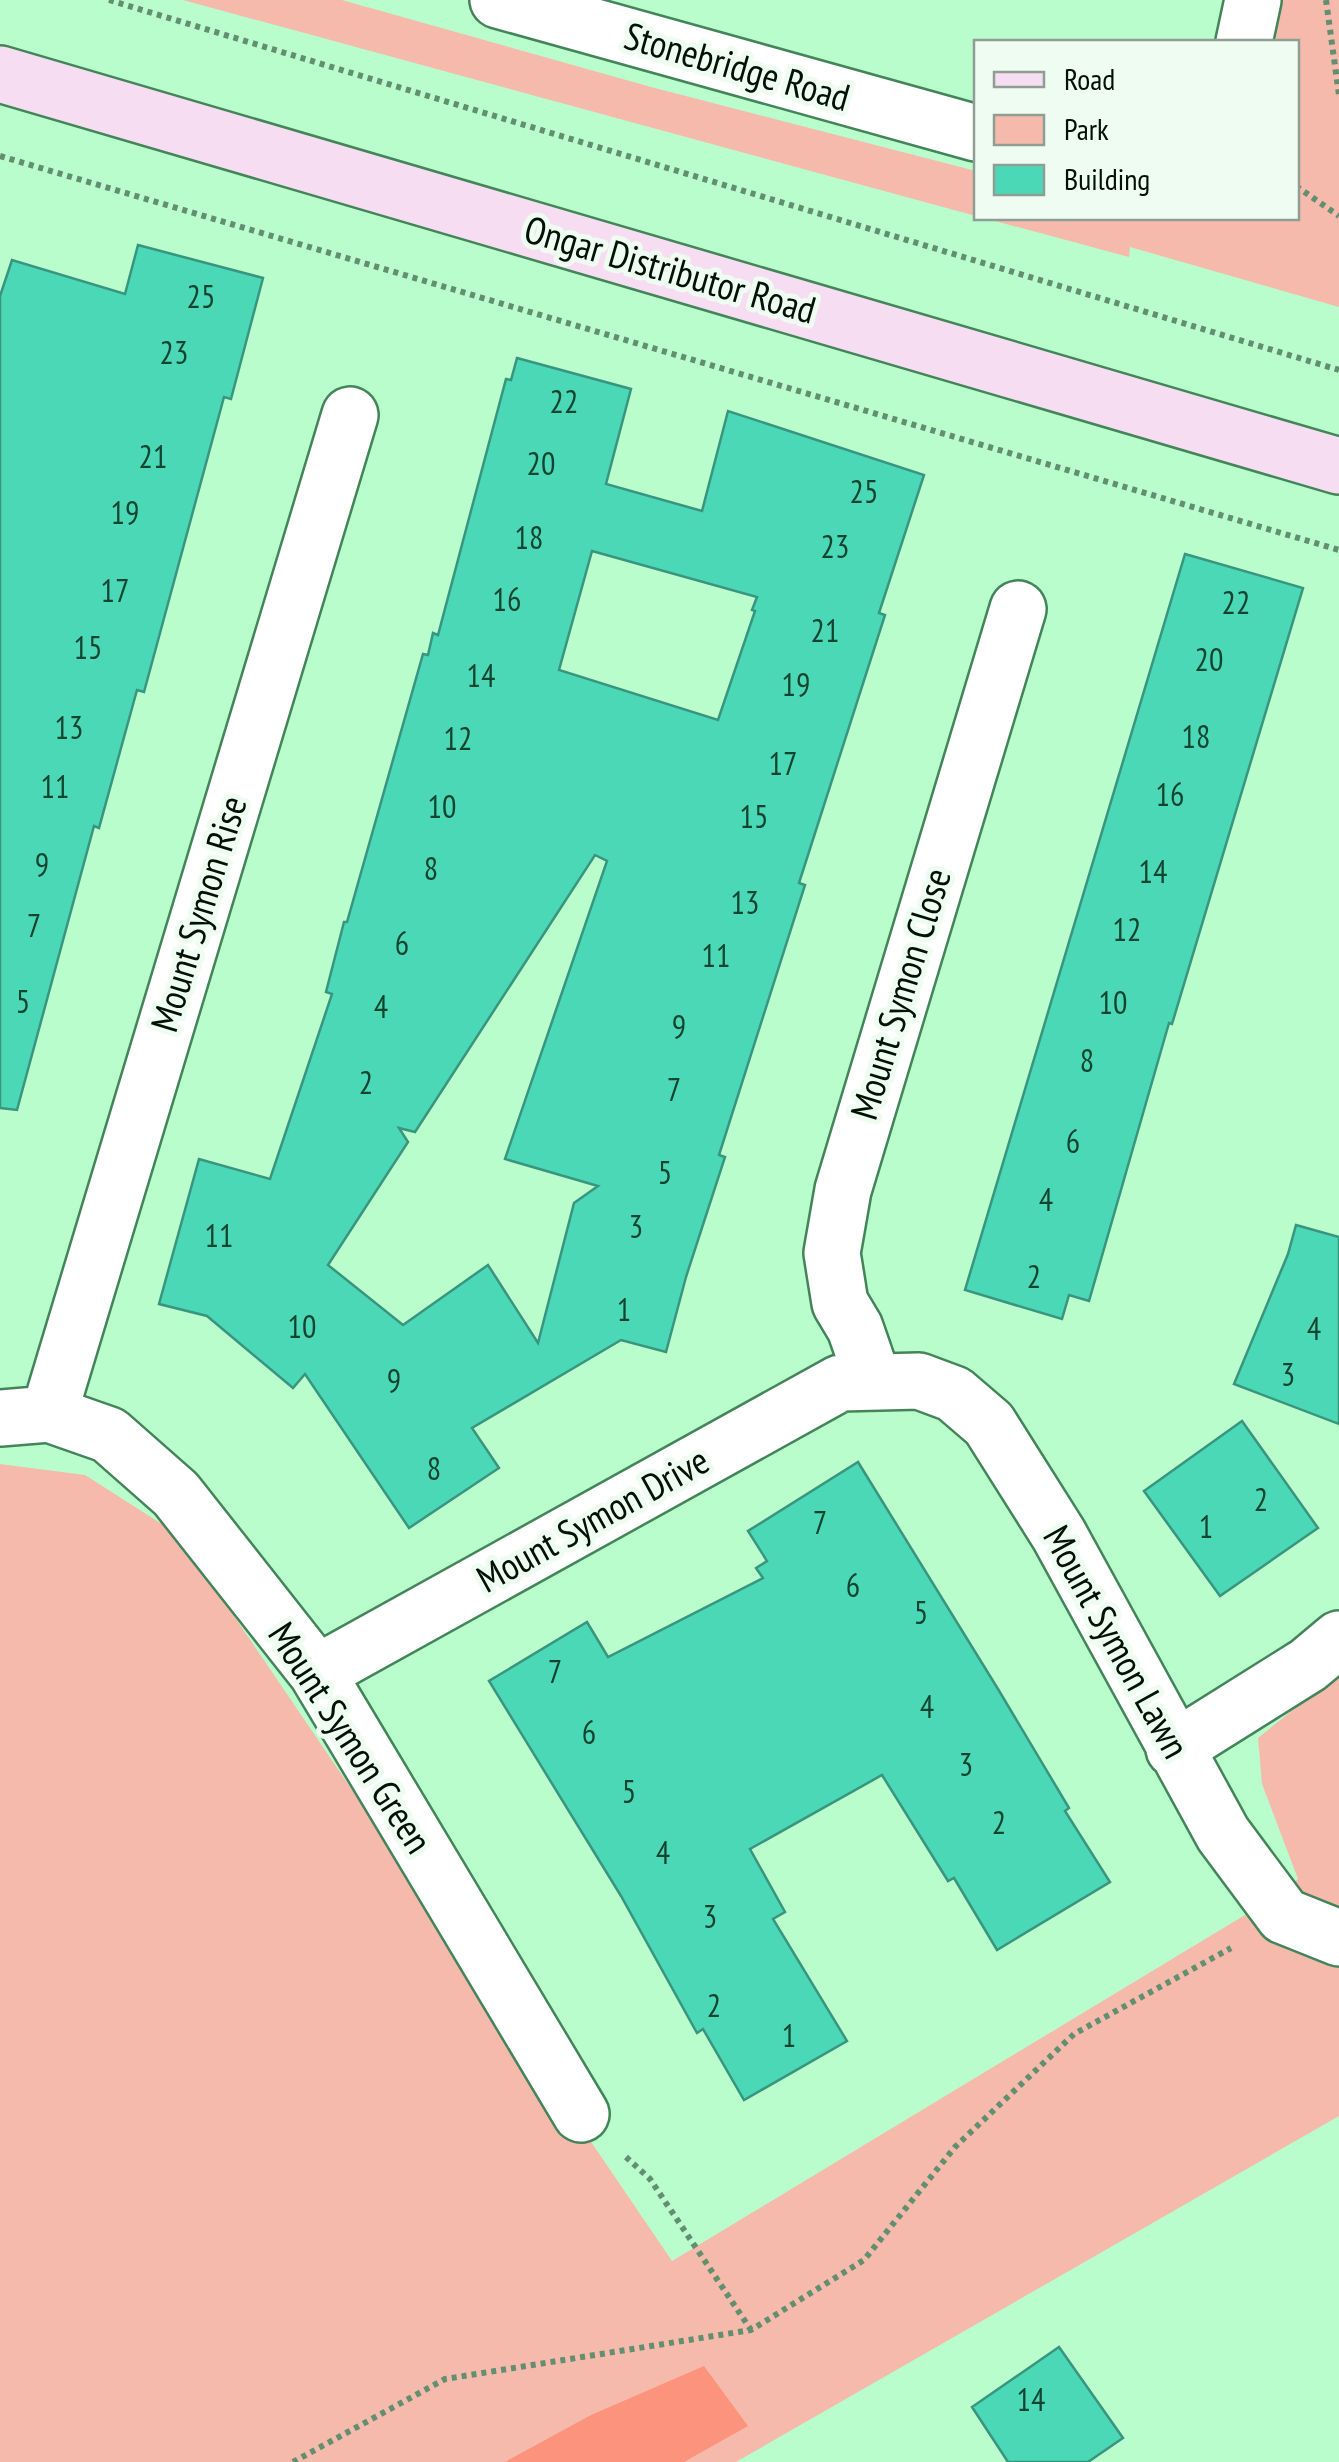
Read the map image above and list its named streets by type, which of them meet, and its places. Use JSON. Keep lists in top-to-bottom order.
{
  "streets": {
    "street": [
      "Stonebridge Road",
      "Ongar Distributor Road",
      "Mount Symon Rise",
      "Mount Symon Close",
      "Mount Symon Drive",
      "Mount Symon Lawn",
      "Mount Symon Green"
    ]
  },
  "crossings": [
    ["Mount Symon Rise", "Mount Symon Green"],
    ["Mount Symon Close", "Mount Symon Drive"],
    ["Mount Symon Close", "Mount Symon Lawn"],
    ["Mount Symon Drive", "Mount Symon Lawn"],
    ["Mount Symon Drive", "Mount Symon Green"]
  ],
  "house_numbers": [
    "25",
    "23",
    "22",
    "21",
    "20",
    "25",
    "19",
    "18",
    "23",
    "17",
    "16",
    "22",
    "21",
    "15",
    "20",
    "14",
    "19",
    "13",
    "18",
    "12",
    "17",
    "11",
    "16",
    "10",
    "15",
    "9",
    "8",
    "14",
    "13",
    "7",
    "12",
    "6",
    "11",
    "5",
    "10",
    "4",
    "9",
    "8",
    "2",
    "7",
    "6",
    "5",
    "4",
    "3",
    "11",
    "2",
    "1",
    "10",
    "4",
    "3",
    "9",
    "8",
    "2",
    "7",
    "1",
    "6",
    "5",
    "7",
    "4",
    "6",
    "3",
    "5",
    "2",
    "4",
    "3",
    "2",
    "1",
    "14"
  ],
  "legend": ["Road", "Park", "Building"]
}
